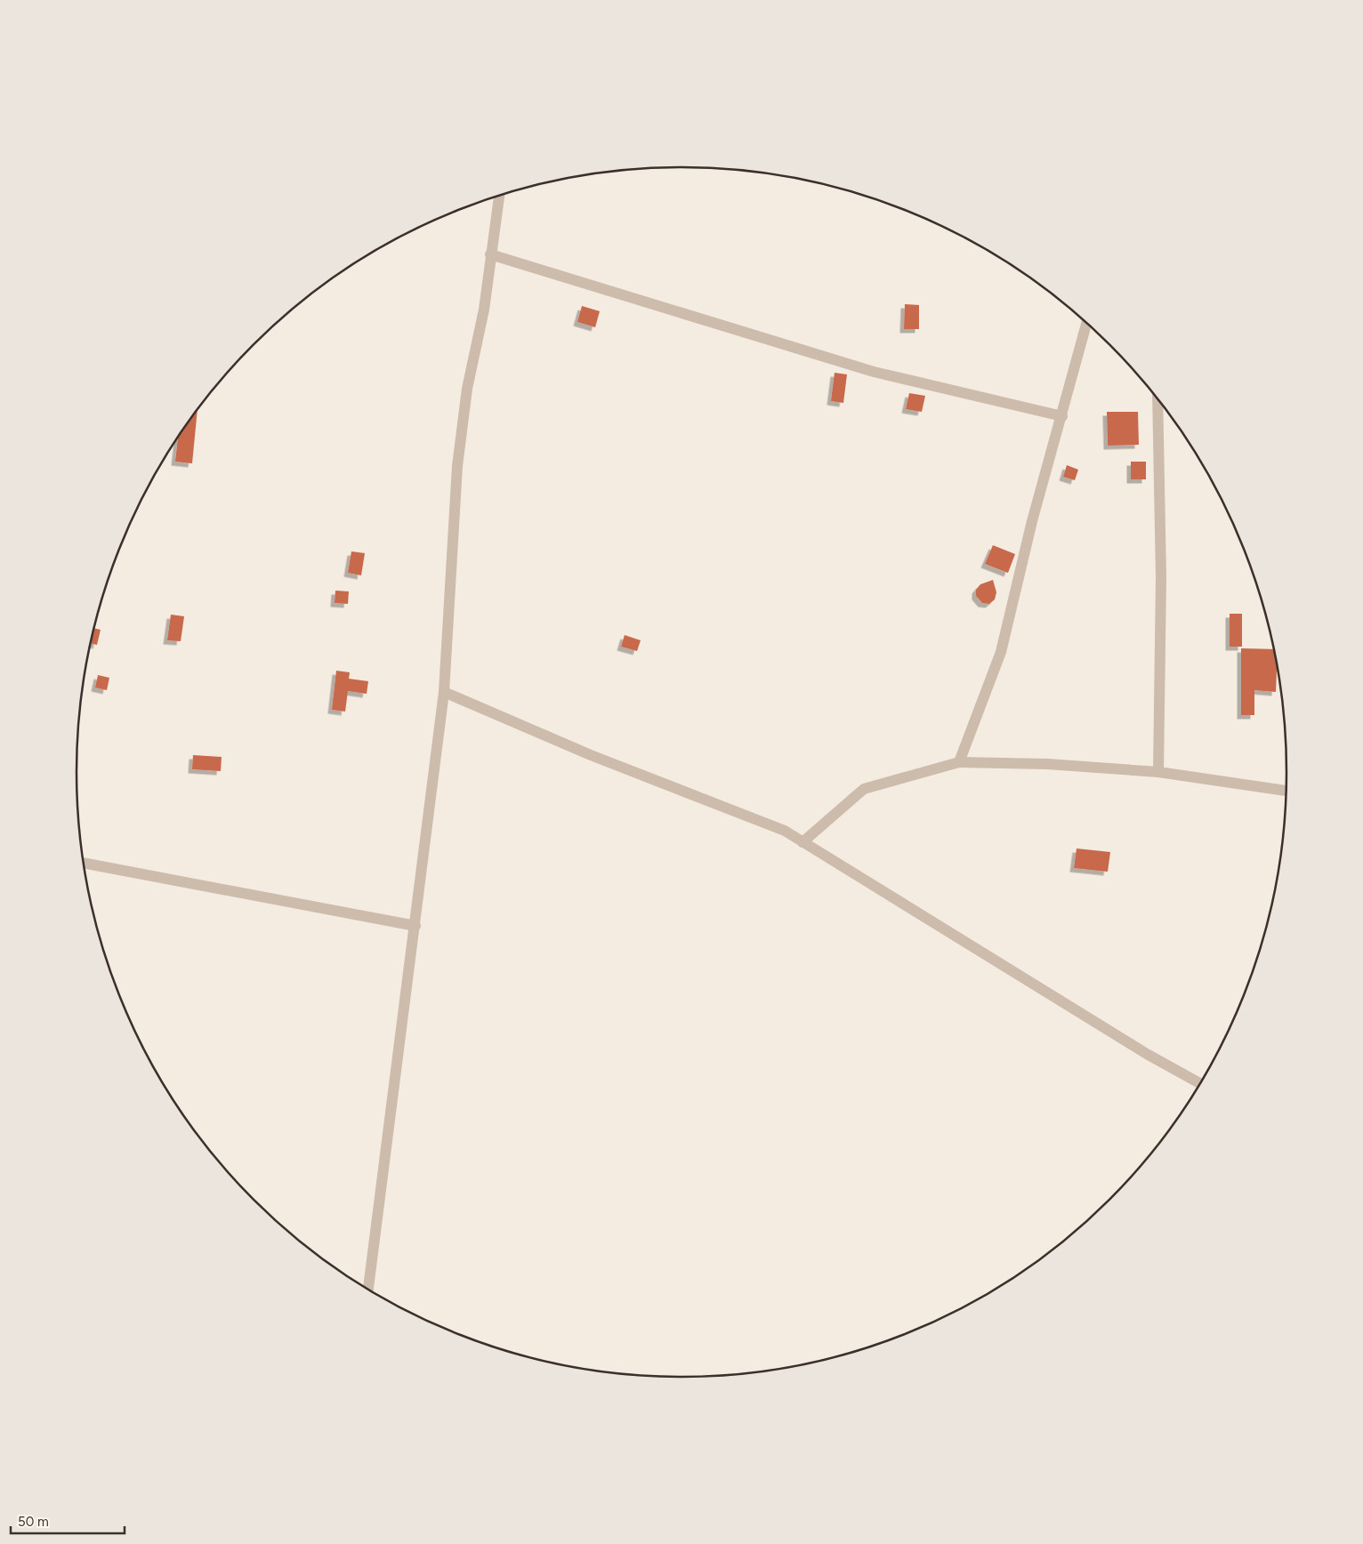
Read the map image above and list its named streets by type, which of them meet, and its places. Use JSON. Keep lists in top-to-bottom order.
{
  "scale_bar": "50 m"
}
